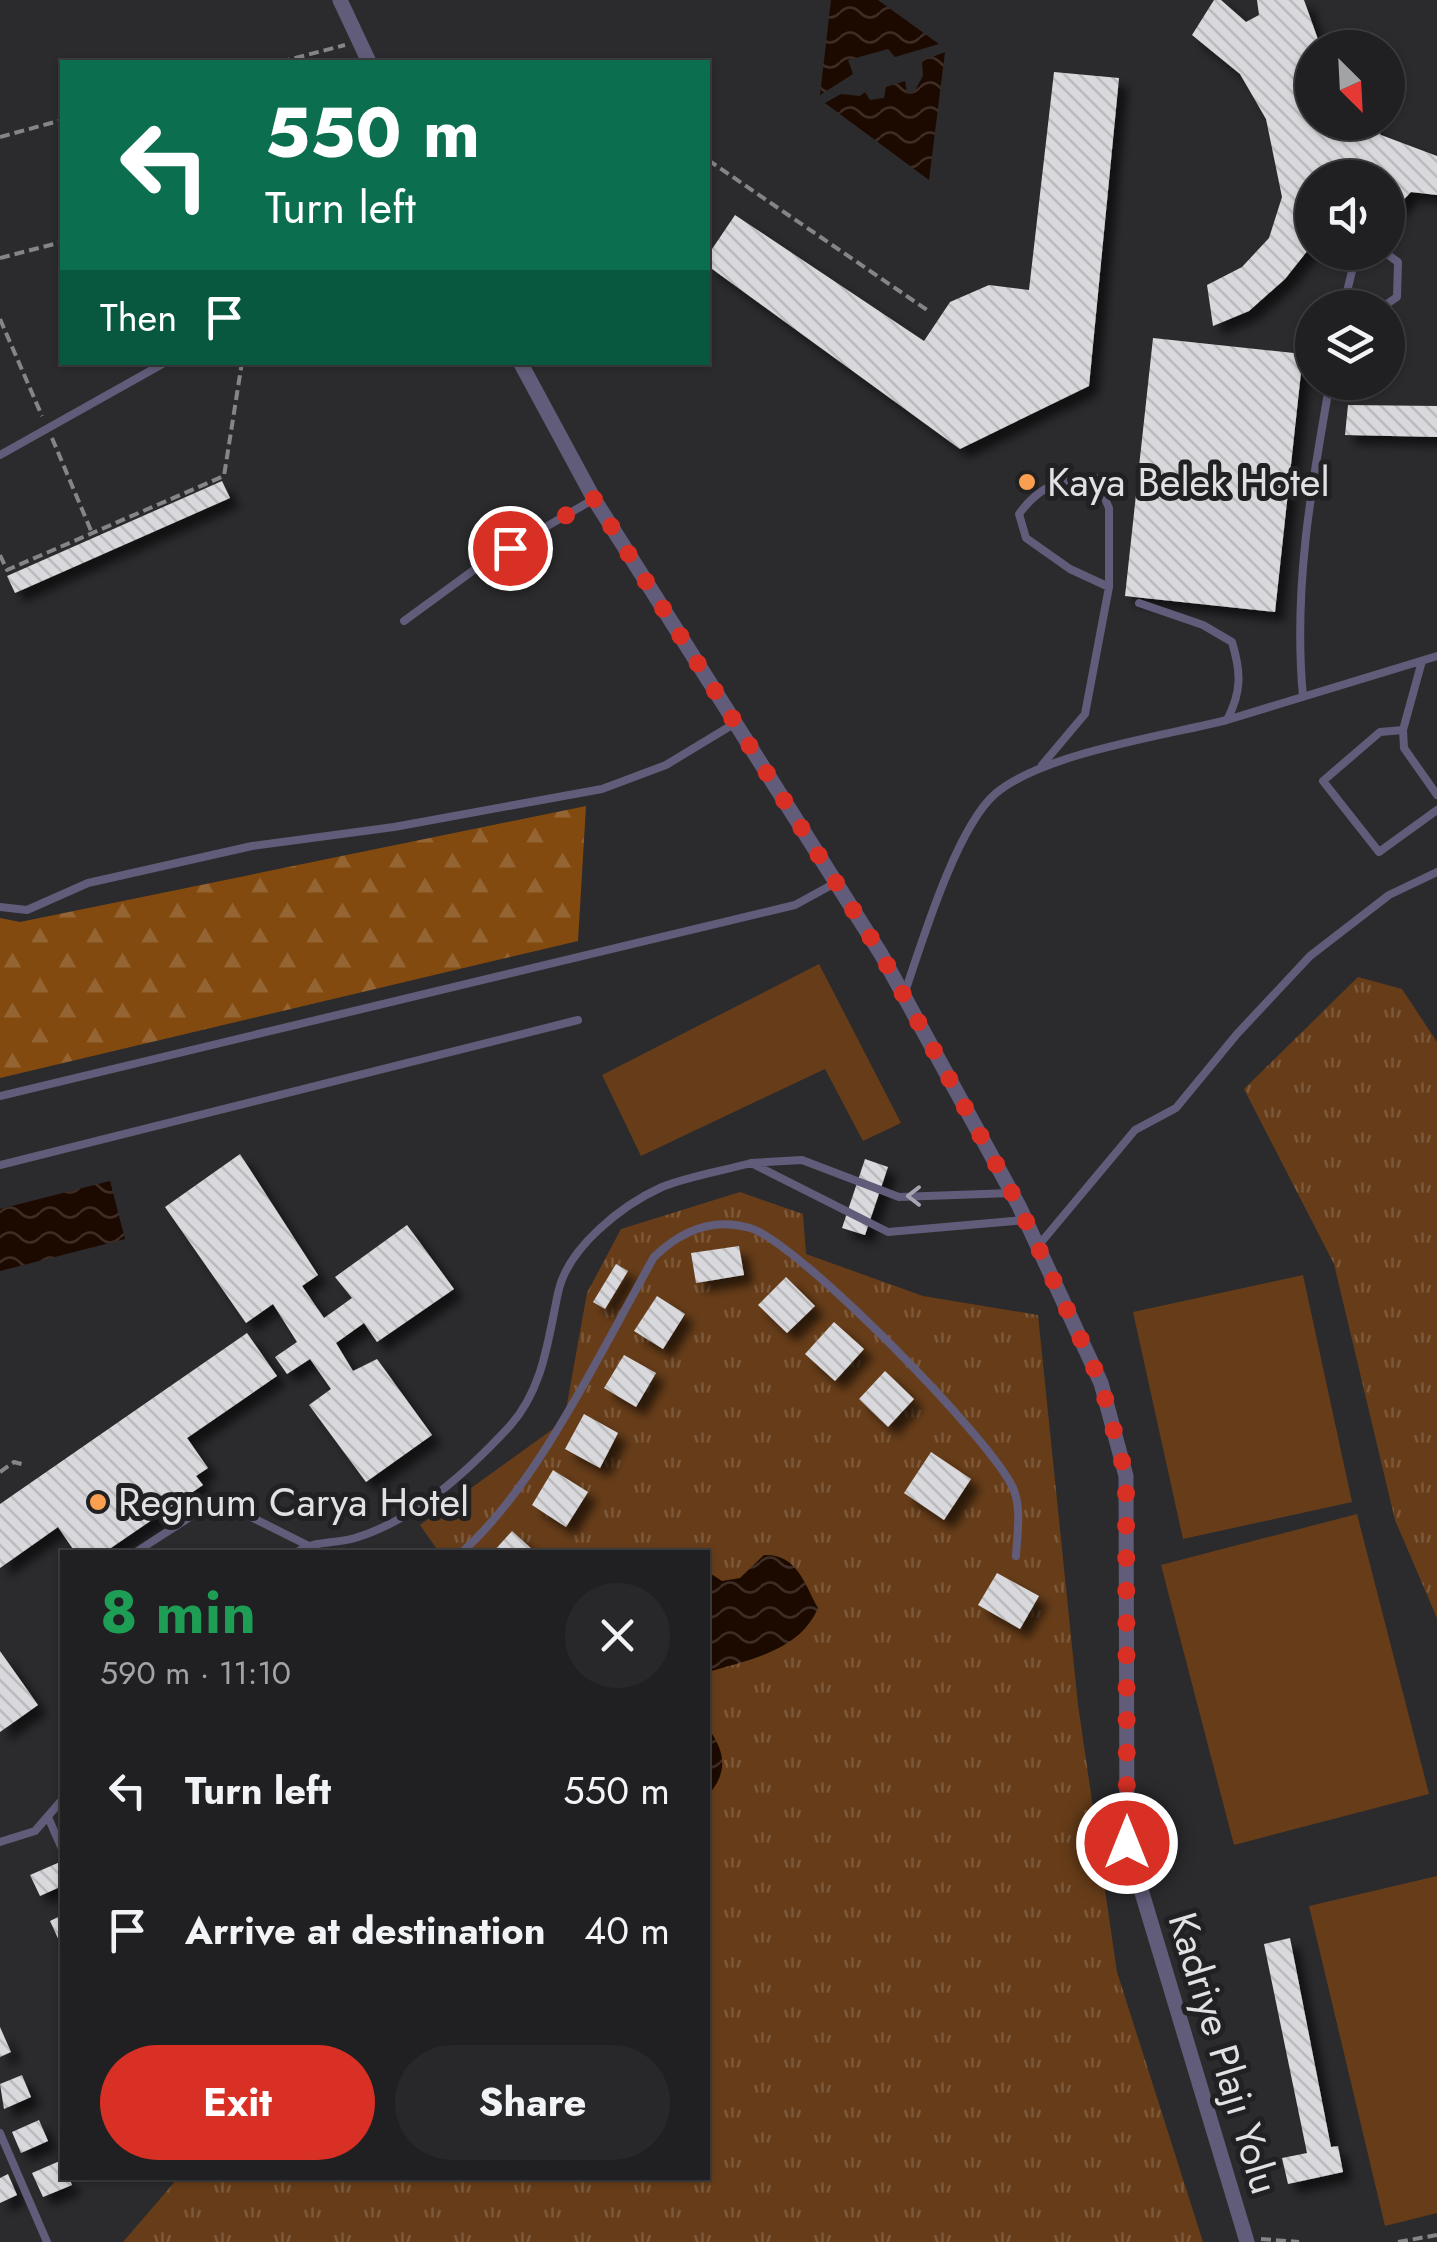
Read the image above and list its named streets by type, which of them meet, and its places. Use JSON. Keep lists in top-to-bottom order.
{
  "streets": {
    "street": ["Kadriye Plajı Yolu"]
  },
  "places": ["Kaya Belek Hotel", "Regnum Carya Hotel"],
  "north": "bottom right",
  "page": {
    "turn": ["550 m", "Turn left"],
    "then": "Then",
    "heading": ["8 min", "590 m · 11:10"],
    "list": [
      {
        "name": "Turn left",
        "value": "550 m"
      },
      {
        "name": "Arrive at destination",
        "value": "40 m"
      }
    ],
    "buttons": ["Exit", "Share"]
  }
}
